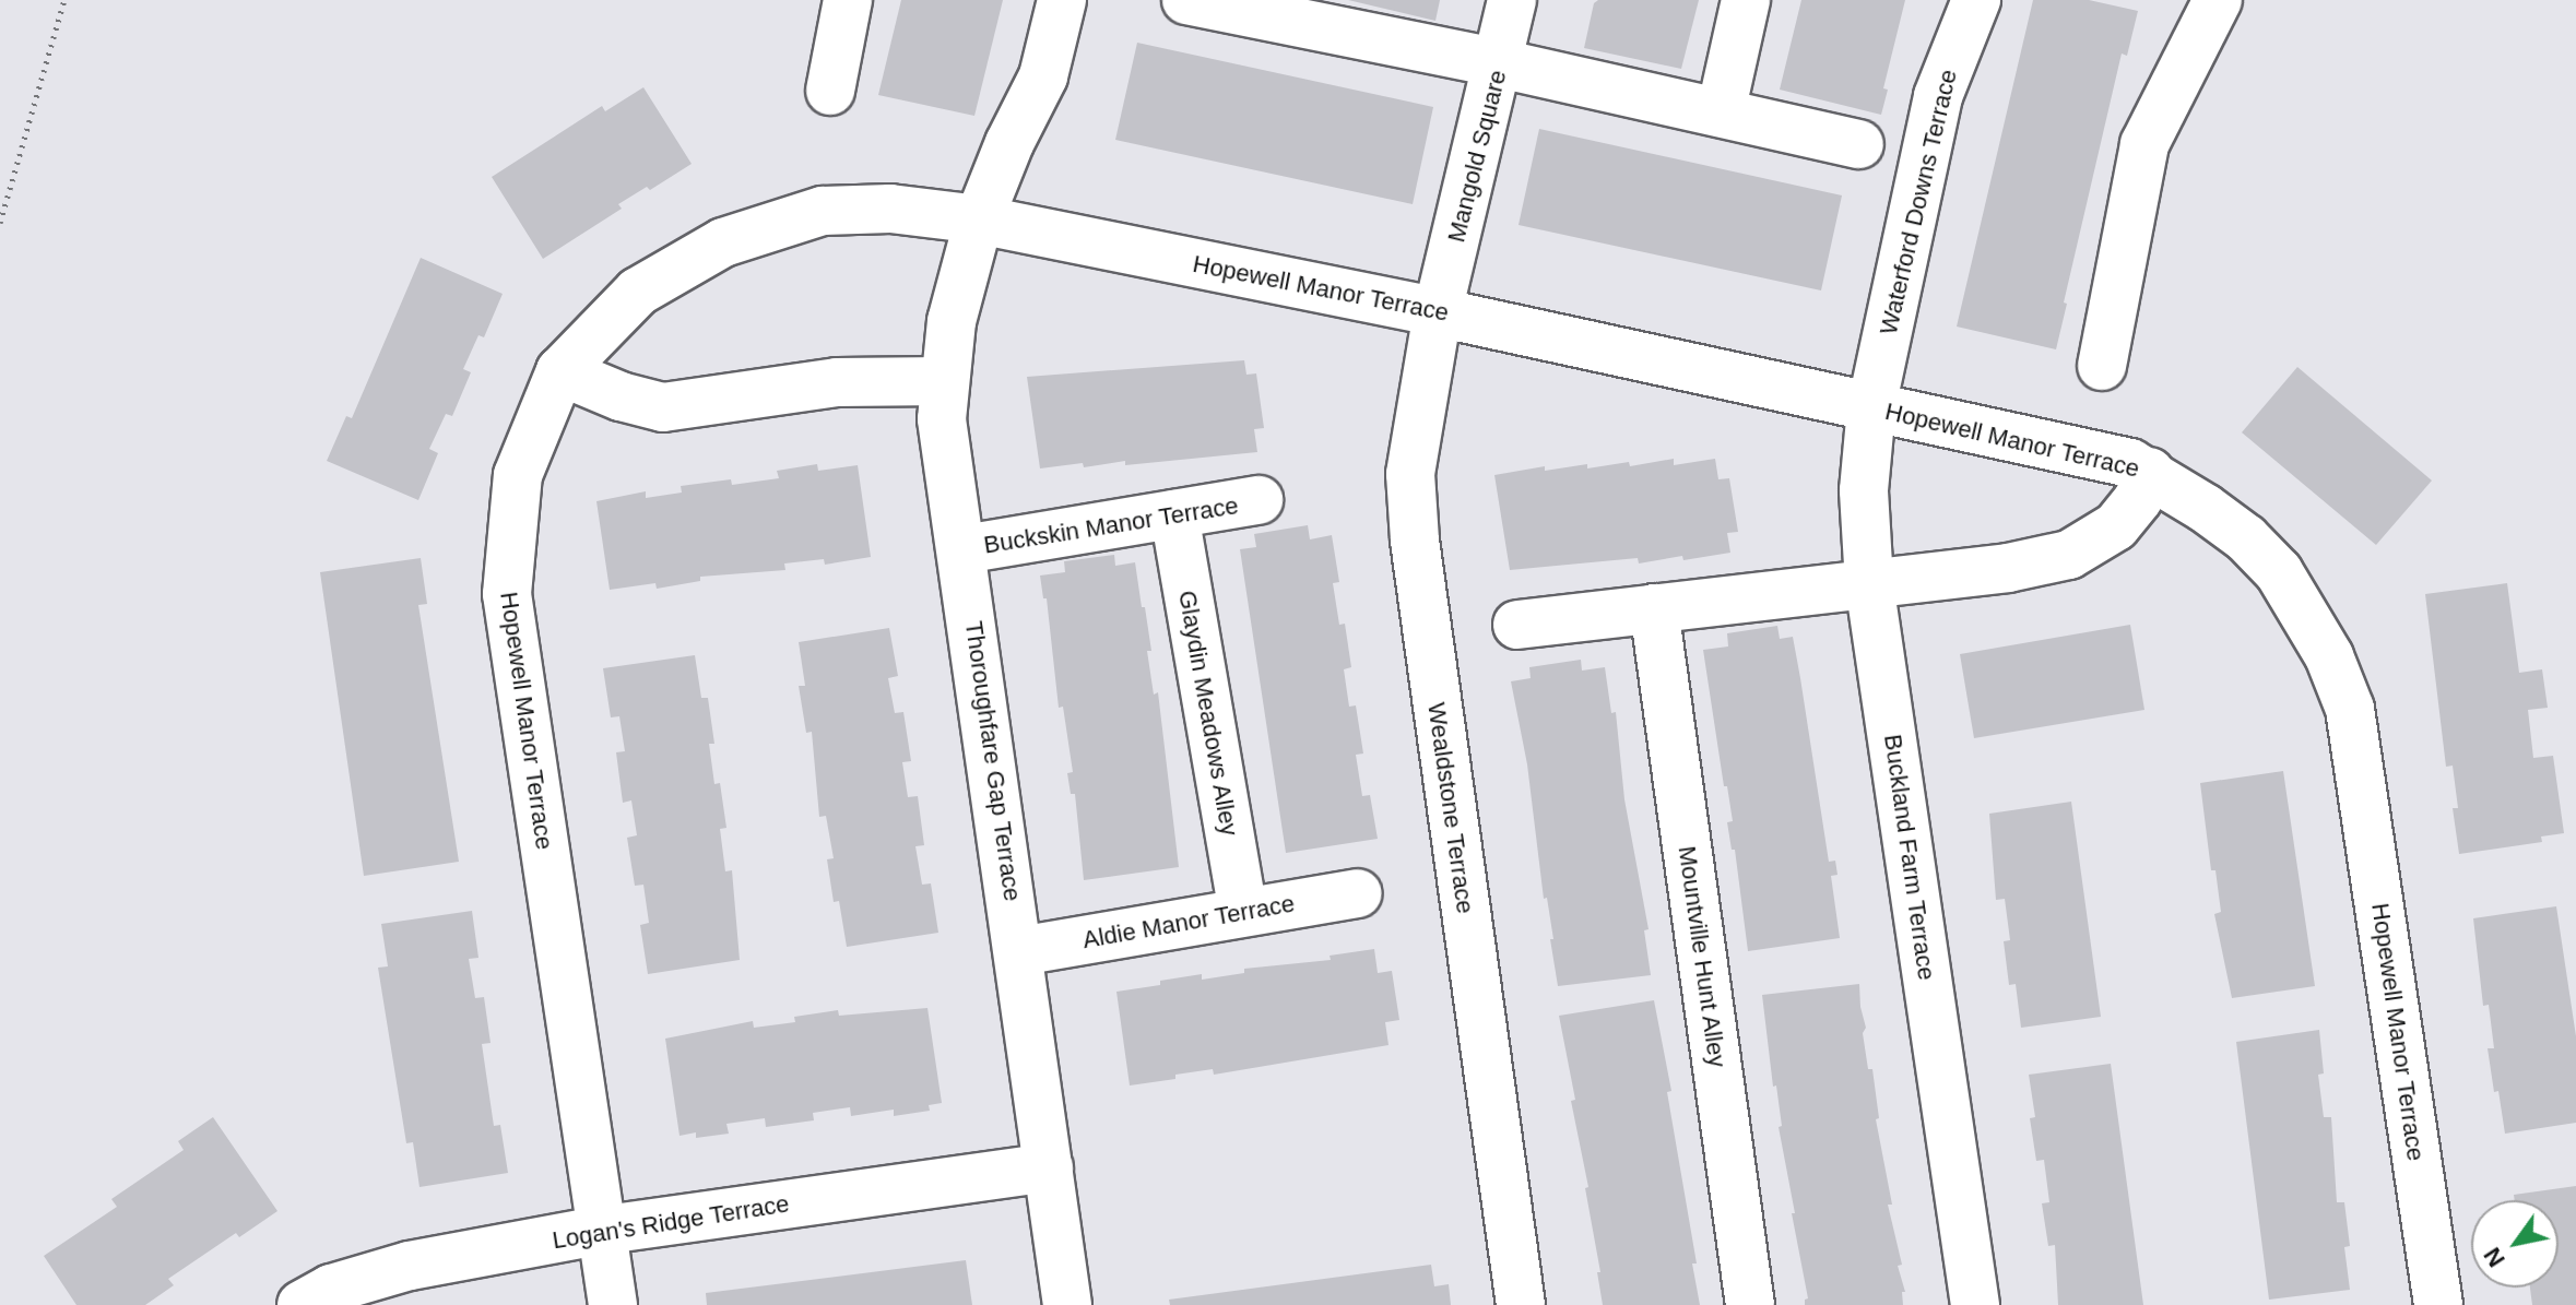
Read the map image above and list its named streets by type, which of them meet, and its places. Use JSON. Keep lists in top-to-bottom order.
{
  "streets": {
    "street": [
      "Mangold Square",
      "Waterford Downs Terrace",
      "Hopewell Manor Terrace",
      "Buckskin Manor Terrace",
      "Glaydin Meadows Alley",
      "Thoroughfare Gap Terrace",
      "Wealdstone Terrace",
      "Buckland Farm Terrace",
      "Aldie Manor Terrace",
      "Mountville Hunt Alley",
      "Logan's Ridge Terrace"
    ]
  },
  "crossings": [
    ["Mangold Square", "Hopewell Manor Terrace"],
    ["Mangold Square", "Wealdstone Terrace"],
    ["Waterford Downs Terrace", "Hopewell Manor Terrace"],
    ["Waterford Downs Terrace", "Buckland Farm Terrace"],
    ["Hopewell Manor Terrace", "Thoroughfare Gap Terrace"],
    ["Hopewell Manor Terrace", "Wealdstone Terrace"],
    ["Hopewell Manor Terrace", "Buckland Farm Terrace"],
    ["Hopewell Manor Terrace", "Logan's Ridge Terrace"],
    ["Buckskin Manor Terrace", "Glaydin Meadows Alley"],
    ["Buckskin Manor Terrace", "Thoroughfare Gap Terrace"],
    ["Glaydin Meadows Alley", "Aldie Manor Terrace"],
    ["Thoroughfare Gap Terrace", "Aldie Manor Terrace"],
    ["Thoroughfare Gap Terrace", "Logan's Ridge Terrace"]
  ],
  "north": "bottom left"
}
